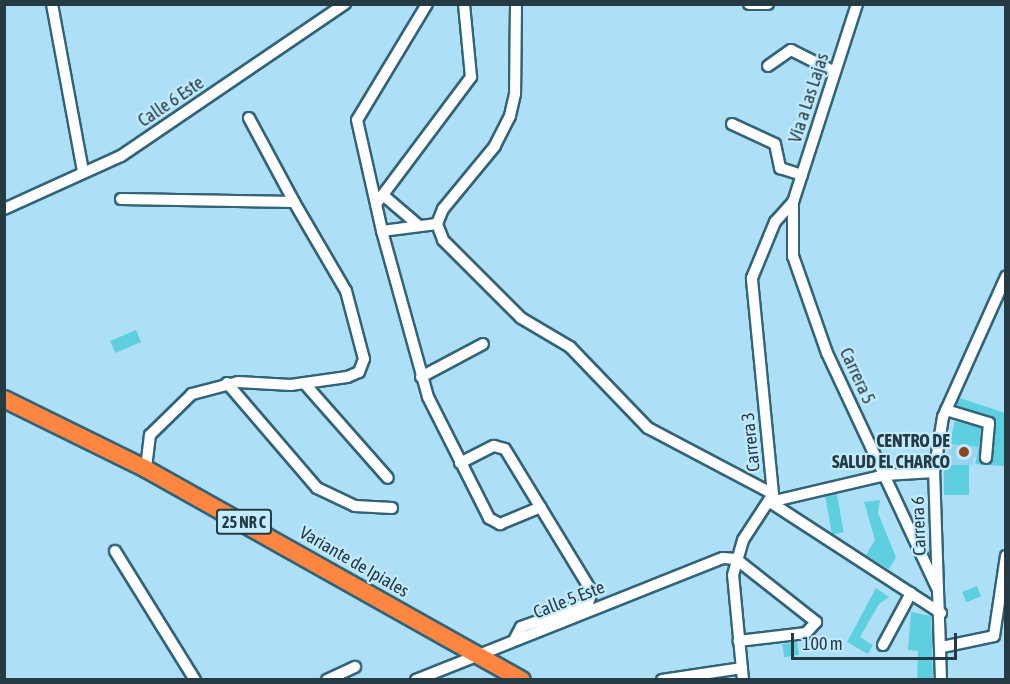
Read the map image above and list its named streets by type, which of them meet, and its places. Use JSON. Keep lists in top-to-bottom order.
{
  "streets": {
    "highway": ["25 NR C", "Variante de Ipiales"],
    "street": [
      "Vía a Las Lajas",
      "Calle 6 Este",
      "Carrera 5",
      "Carrera 3",
      "Carrera 6",
      "Calle 5 Este"
    ]
  },
  "crossings": [
    ["Vía a Las Lajas", "Carrera 5"],
    ["Vía a Las Lajas", "Carrera 3"],
    ["Carrera 5", "Carrera 3"],
    ["Carrera 5", "Carrera 6"],
    ["Variante de Ipiales", "Calle 5 Este"]
  ],
  "places": ["CENTRO DE SALUD EL CHARCO"],
  "scale_bar": "100 m"
}
